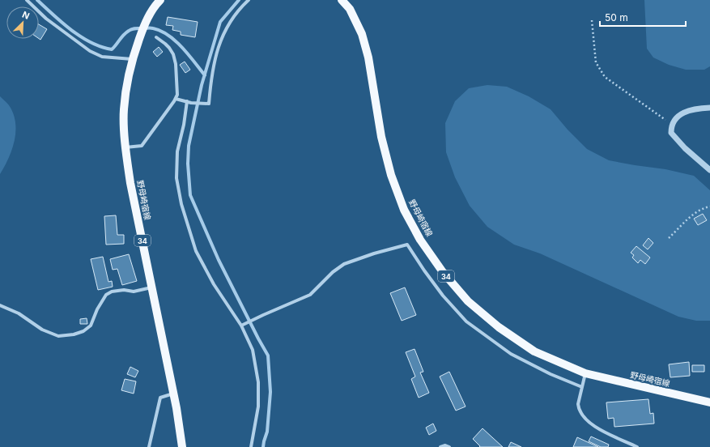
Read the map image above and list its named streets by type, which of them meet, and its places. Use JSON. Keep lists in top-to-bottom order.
{
  "streets": {
    "main road": ["野母崎宿線", "34"]
  },
  "scale_bar": "50 m",
  "north": "top right"
}
